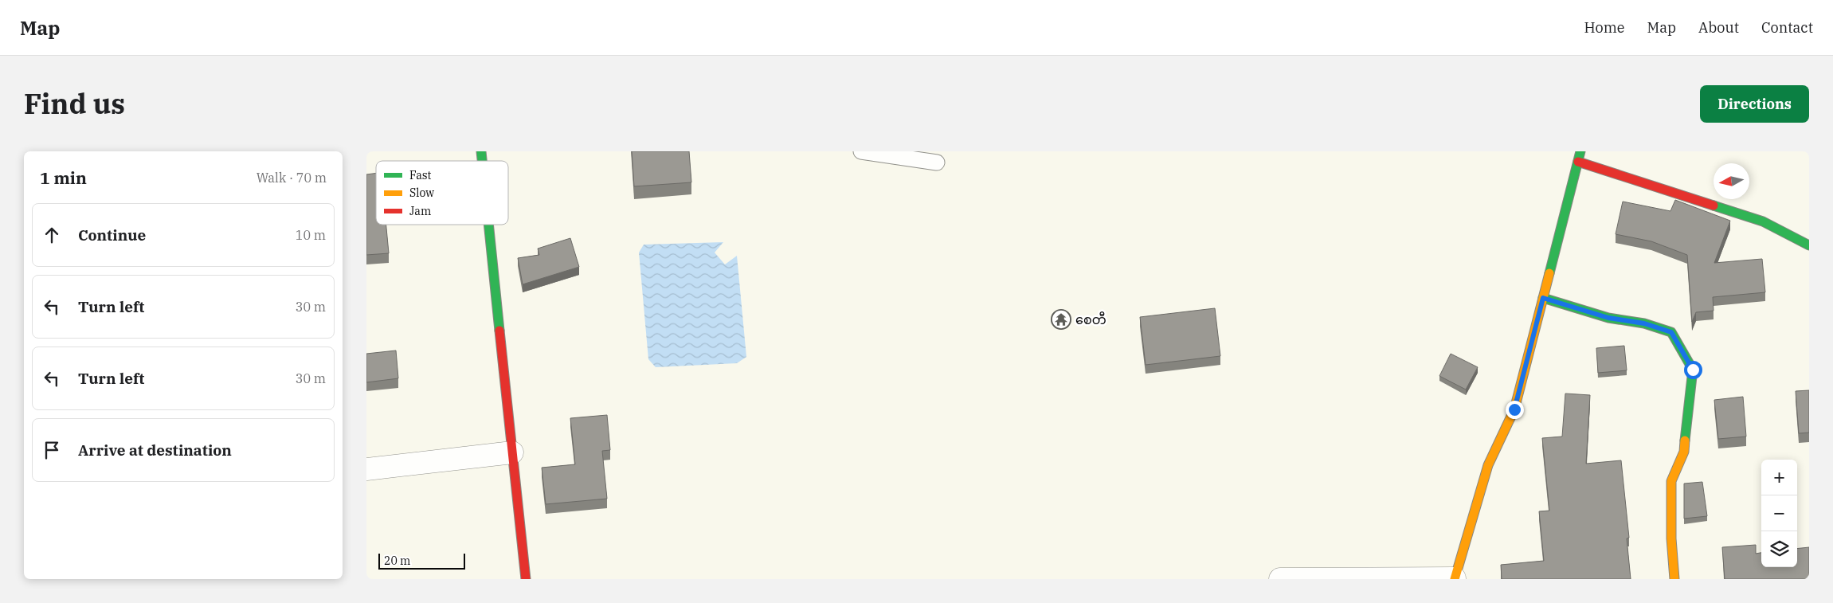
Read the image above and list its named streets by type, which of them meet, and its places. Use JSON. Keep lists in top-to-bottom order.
{
  "places": {
    "temple": ["စေတီ"]
  },
  "legend": ["Fast", "Slow", "Jam"],
  "scale_bar": "20 m",
  "north": "left",
  "page": {
    "header": "Map",
    "nav": [
      "Home",
      "Map",
      "About",
      "Contact"
    ],
    "title": "Find us",
    "buttons": "Directions",
    "heading": ["1 min", "Walk · 70 m"],
    "list": [
      ["Continue", "10 m"],
      ["Turn left", "30 m"],
      ["Turn left", "30 m"],
      "Arrive at destination"
    ],
    "map_buttons": ["+", "−"],
    "scale": "20 m"
  }
}
